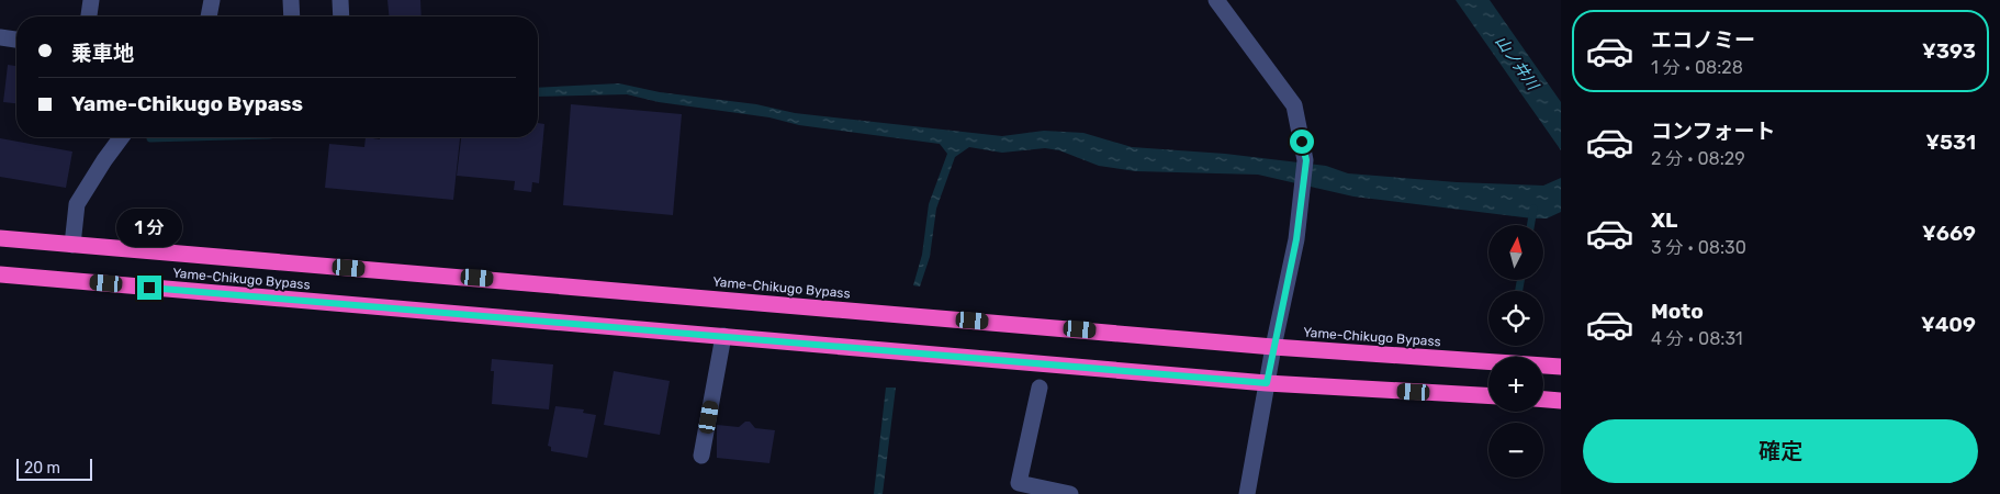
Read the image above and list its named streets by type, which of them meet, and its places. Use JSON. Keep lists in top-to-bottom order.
{
  "streets": {
    "highway": ["Yame-Chikugo Bypass"]
  },
  "water": ["山ノ井川"],
  "scale_bar": "20 m",
  "north": "top",
  "page": {
    "list": [
      {
        "name": "エコノミー",
        "note": "1 分 · 08:28",
        "value": "¥393"
      },
      {
        "name": "コンフォート",
        "note": "2 分 · 08:29",
        "value": "¥531"
      },
      {
        "name": "XL",
        "note": "3 分 · 08:30",
        "value": "¥669"
      },
      {
        "name": "Moto",
        "note": "4 分 · 08:31",
        "value": "¥409"
      }
    ],
    "banner": ["乗車地", "Yame-Chikugo Bypass"],
    "bubble": "1 分",
    "map_buttons": ["+", "−"],
    "buttons": "確定",
    "scale": "20 m"
  }
}
